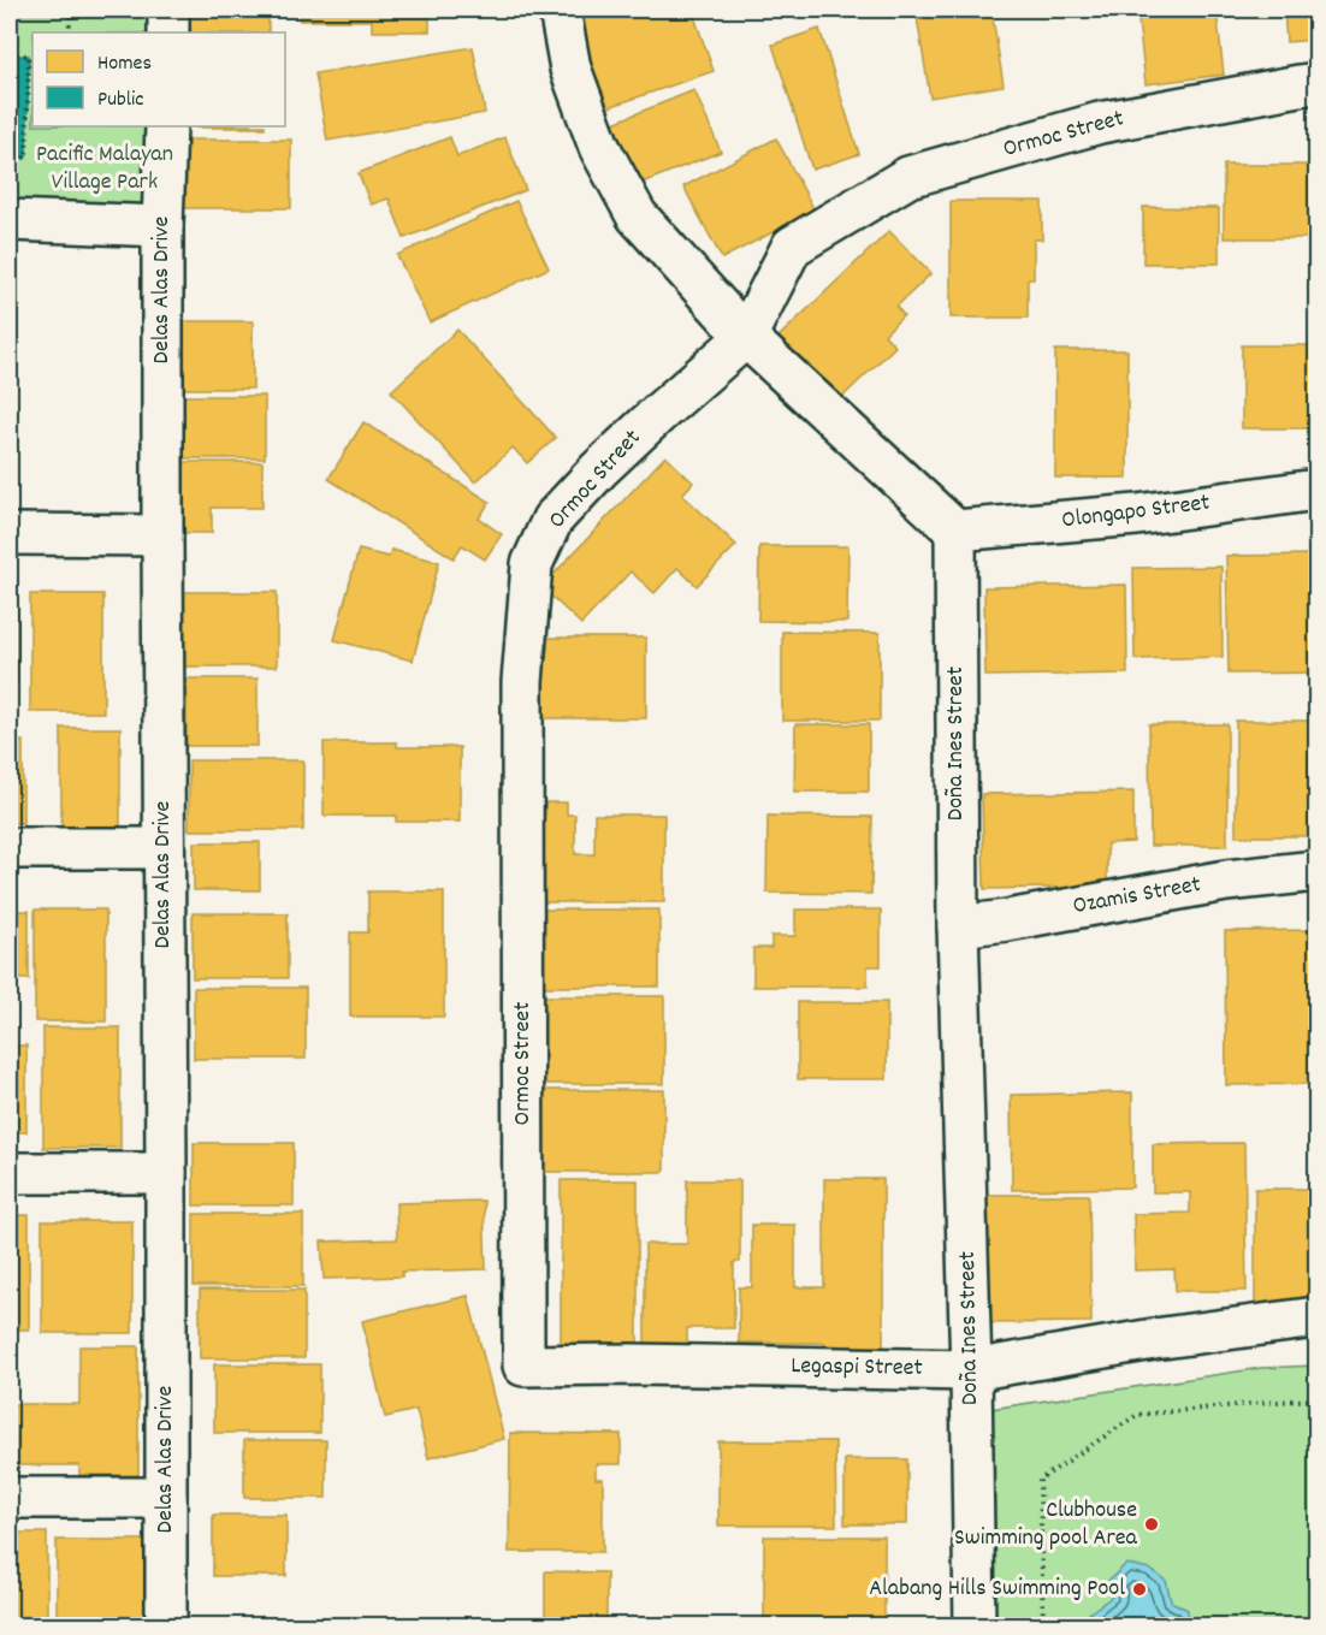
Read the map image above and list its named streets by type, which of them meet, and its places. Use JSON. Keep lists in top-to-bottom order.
{
  "streets": {
    "street": [
      "Ormoc Street",
      "Delas Alas Drive",
      "Olongapo Street",
      "Doña Ines Street",
      "Ozamis Street",
      "Legaspi Street"
    ]
  },
  "crossings": [
    ["Ormoc Street", "Legaspi Street"],
    ["Olongapo Street", "Doña Ines Street"],
    ["Doña Ines Street", "Ozamis Street"],
    ["Doña Ines Street", "Legaspi Street"]
  ],
  "parks": ["Pacific Malayan Village Park"],
  "places": ["Clubhouse Swimming pool Area", "Alabang Hills Swimming Pool"],
  "legend": ["Homes", "Public"]
}
